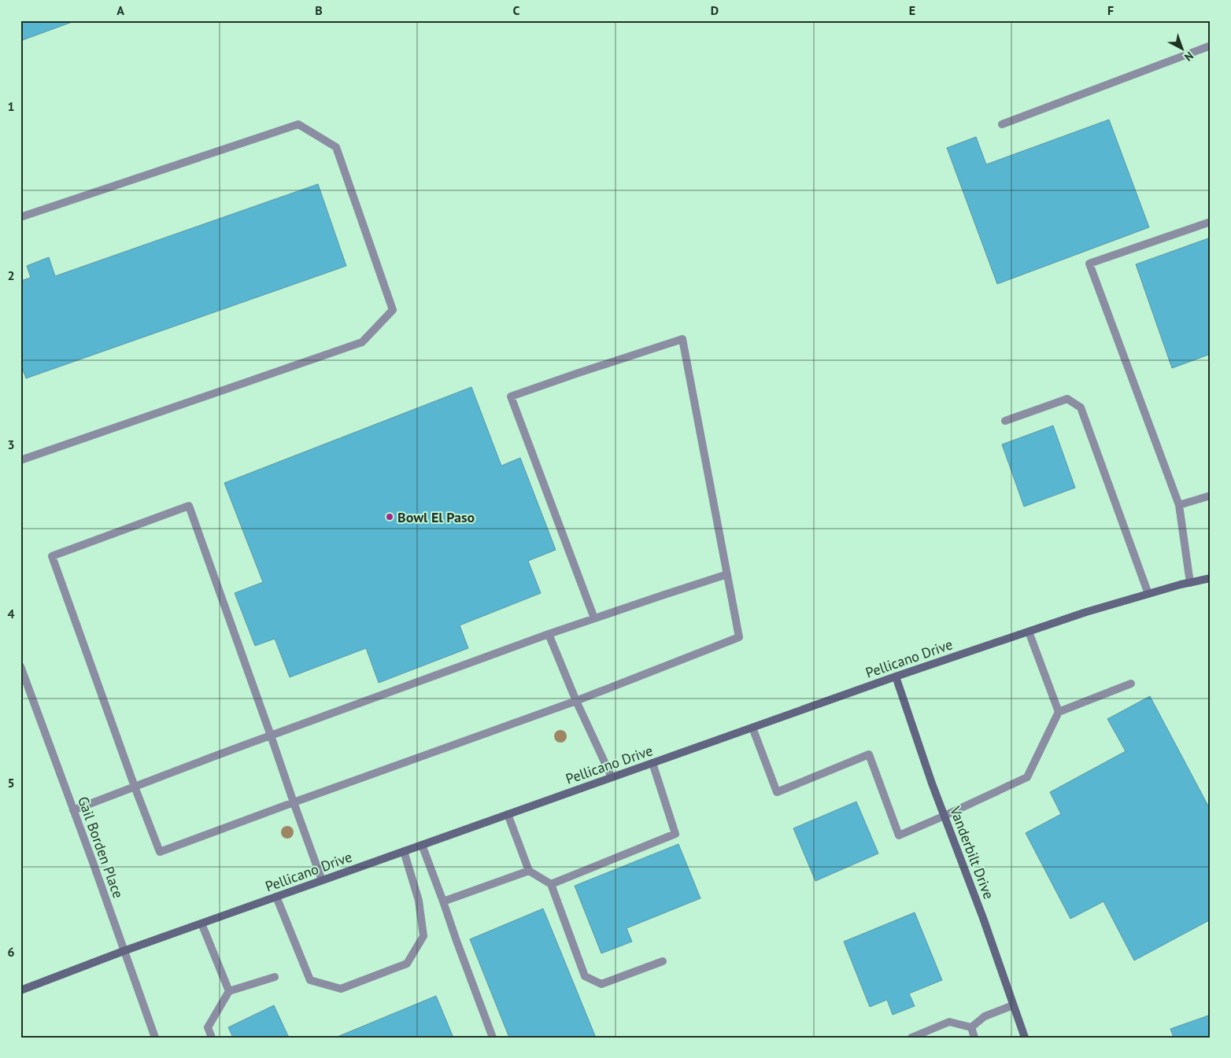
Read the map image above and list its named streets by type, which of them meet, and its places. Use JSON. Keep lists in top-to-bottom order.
{
  "streets": {
    "street": ["Pellicano Drive", "Gail Borden Place", "Vanderbilt Drive"]
  },
  "crossings": [
    ["Pellicano Drive", "Gail Borden Place"],
    ["Pellicano Drive", "Vanderbilt Drive"]
  ],
  "places": ["Bowl El Paso"],
  "north": "bottom right",
  "grid": {
    "columns": [
      "A",
      "B",
      "C",
      "D",
      "E",
      "F"
    ],
    "rows": [
      "1",
      "2",
      "3",
      "4",
      "5",
      "6"
    ]
  }
}
